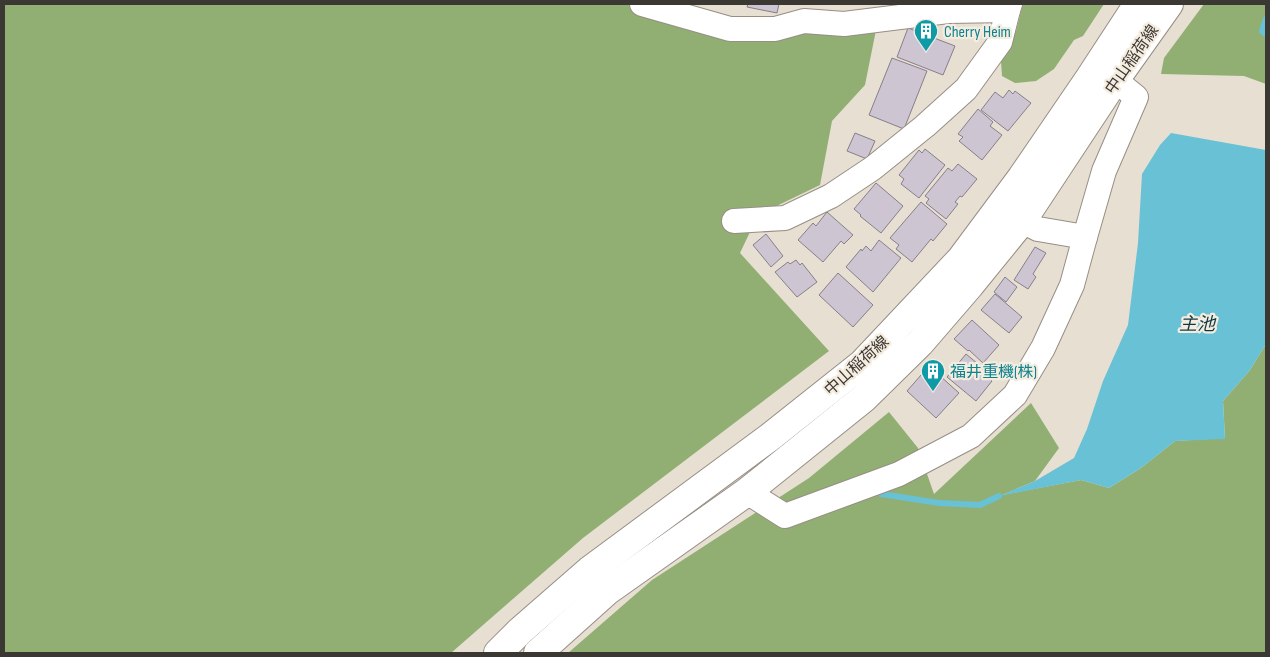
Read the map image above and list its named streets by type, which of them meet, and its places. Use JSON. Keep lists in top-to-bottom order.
{
  "streets": {
    "main road": ["中山稲荷線"]
  },
  "water": ["主池"],
  "places": {
    "building": ["Cherry Heim", "福井重機(株)"]
  }
}
